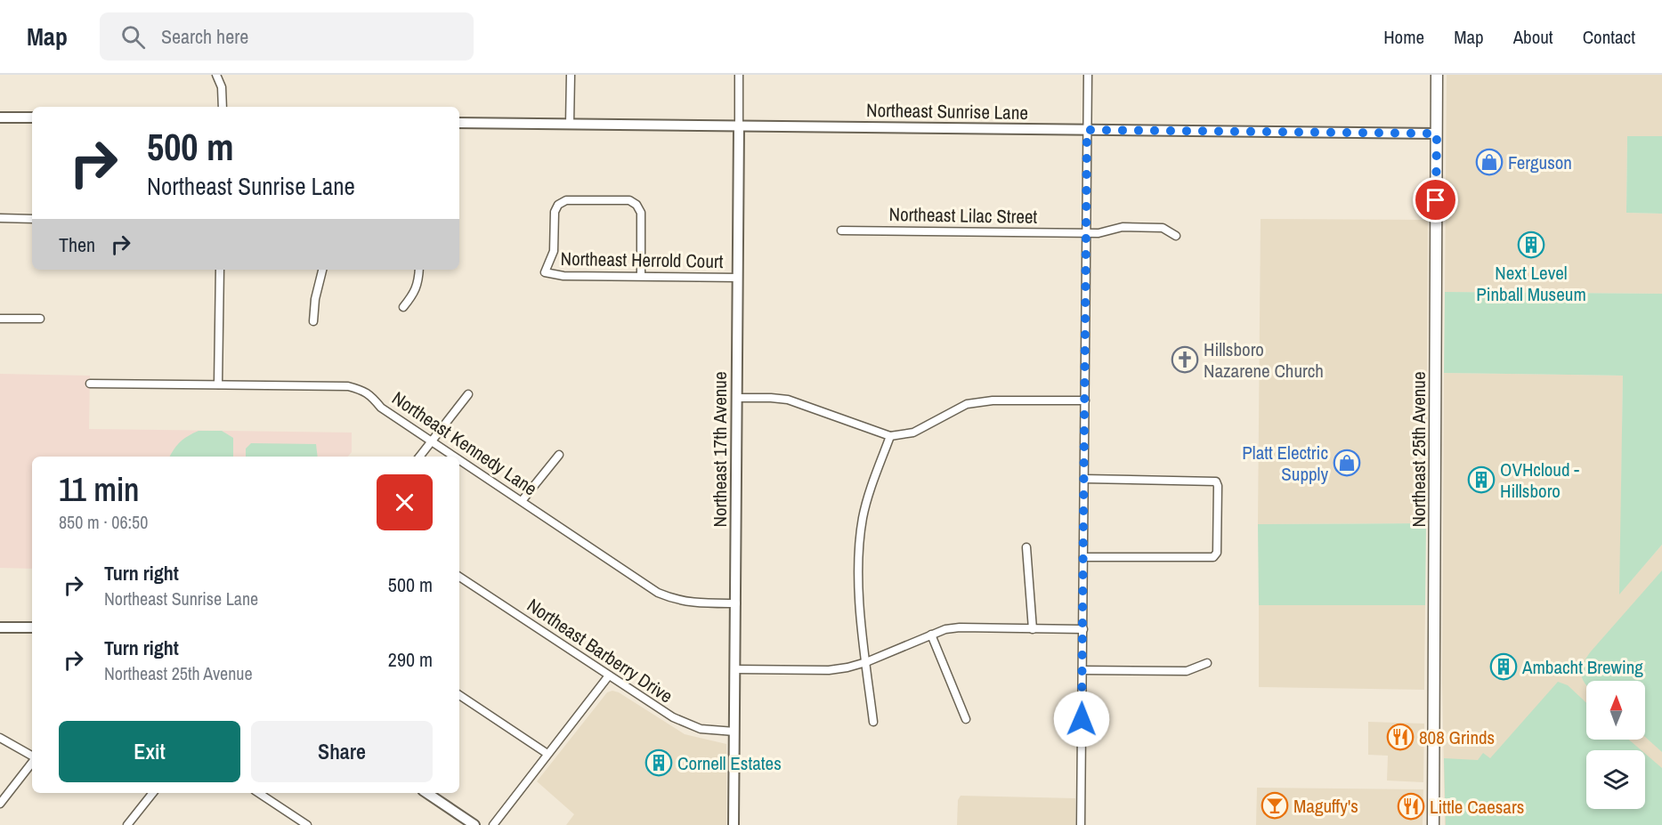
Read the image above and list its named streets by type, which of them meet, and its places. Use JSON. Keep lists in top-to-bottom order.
{
  "streets": {
    "main road": ["Northeast 25th Avenue"],
    "street": [
      "Northeast Sunrise Lane",
      "Northeast Lilac Street",
      "Northeast Herrold Court",
      "Northeast Kennedy Lane",
      "Northeast 17th Avenue",
      "Northeast Barberry Drive"
    ]
  },
  "crossings": [
    ["Northeast Sunrise Lane", "Northeast 17th Avenue"],
    ["Northeast Sunrise Lane", "Northeast 25th Avenue"],
    ["Northeast Herrold Court", "Northeast 17th Avenue"],
    ["Northeast Kennedy Lane", "Northeast 17th Avenue"],
    ["Northeast 17th Avenue", "Northeast Barberry Drive"]
  ],
  "places": {
    "shop": ["Ferguson", "Platt Electric Supply"],
    "building": [
      "Next Level Pinball Museum",
      "OVHcloud - Hillsboro",
      "Ambacht Brewing",
      "Cornell Estates"
    ],
    "church": ["Hillsboro Nazarene Church"],
    "restaurant": ["808 Grinds", "Little Caesars"],
    "bar": ["Maguffy's"]
  },
  "north": "top",
  "page": {
    "header": "Map",
    "search": "Search here",
    "nav": [
      "Home",
      "Map",
      "About",
      "Contact"
    ],
    "turn": ["500 m", "Northeast Sunrise Lane"],
    "then": "Then",
    "heading": ["11 min", "850 m · 06:50"],
    "list": [
      {
        "name": "Turn right",
        "note": "Northeast Sunrise Lane",
        "value": "500 m"
      },
      {
        "name": "Turn right",
        "note": "Northeast 25th Avenue",
        "value": "290 m"
      }
    ],
    "buttons": ["Exit", "Share"]
  }
}
